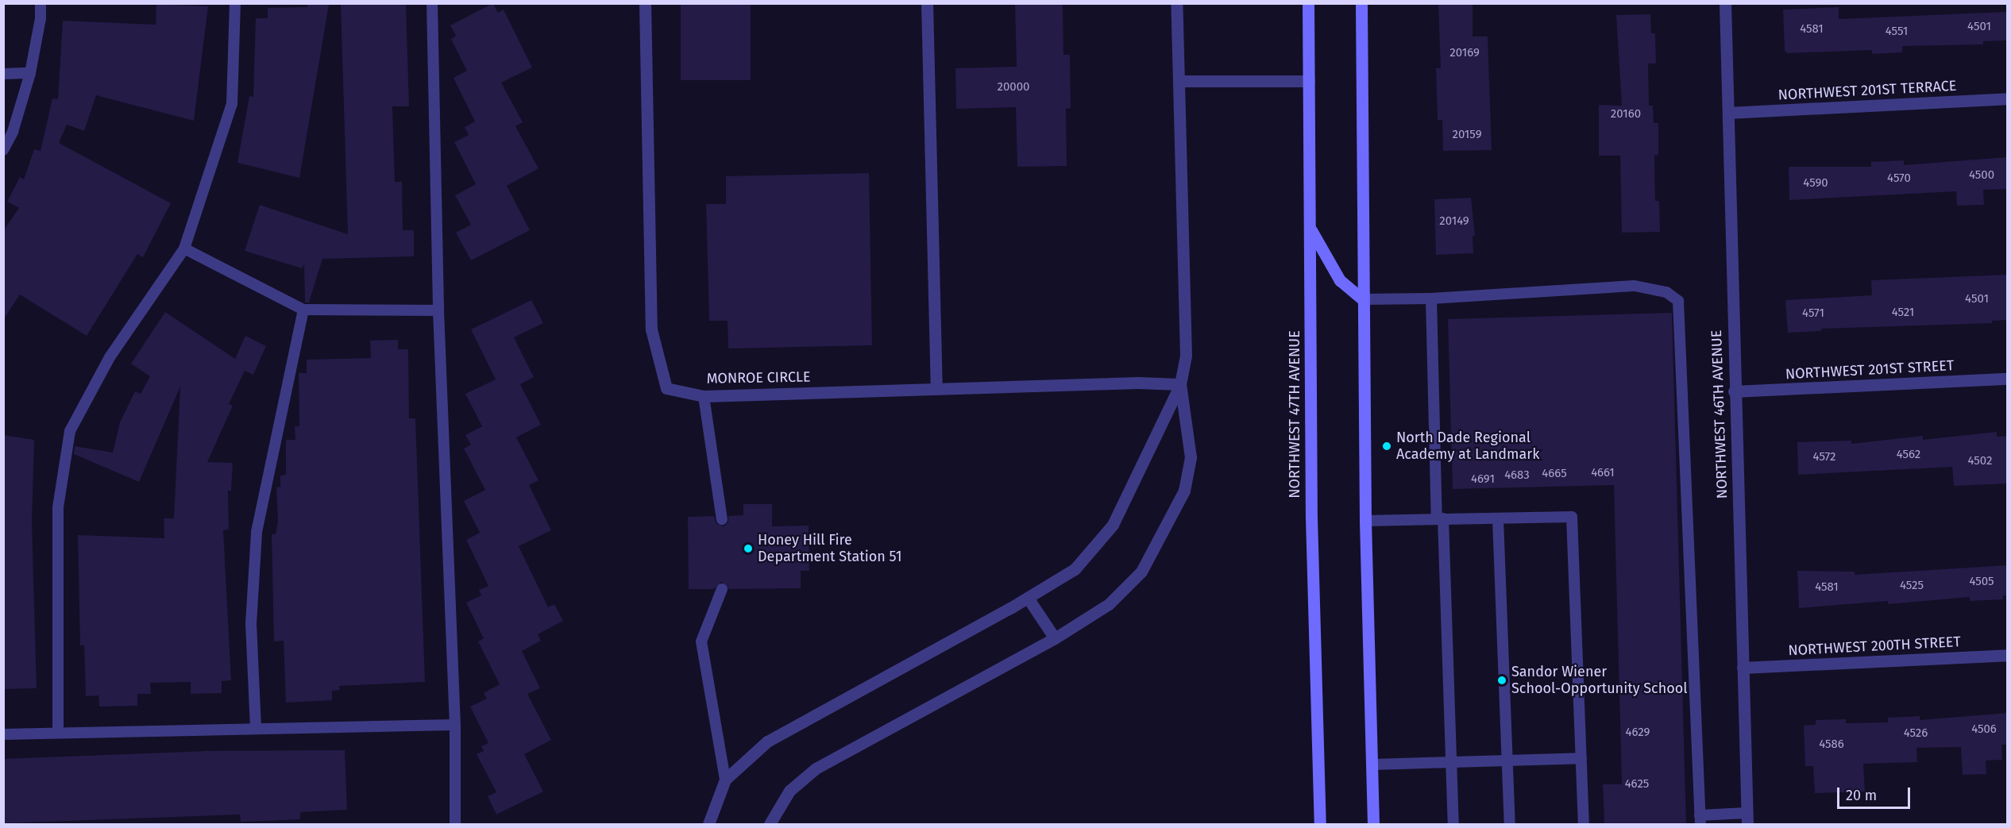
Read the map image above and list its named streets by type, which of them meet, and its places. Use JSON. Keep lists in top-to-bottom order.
{
  "streets": {
    "main road": ["NORTHWEST 47TH AVENUE"],
    "street": [
      "NORTHWEST 201ST TERRACE",
      "NORTHWEST 201ST STREET",
      "MONROE CIRCLE",
      "NORTHWEST 46TH AVENUE",
      "NORTHWEST 200TH STREET"
    ]
  },
  "crossings": [
    ["NORTHWEST 201ST TERRACE", "NORTHWEST 46TH AVENUE"],
    ["NORTHWEST 201ST STREET", "NORTHWEST 46TH AVENUE"],
    ["NORTHWEST 46TH AVENUE", "NORTHWEST 200TH STREET"]
  ],
  "places": ["North Dade Regional Academy at Landmark", "Honey Hill Fire Department Station 51", "Sandor Wiener School-Opportunity School"],
  "house_numbers": [
    "4501",
    "4581",
    "4551",
    "20169",
    "20000",
    "20160",
    "20159",
    "4500",
    "4570",
    "4590",
    "20149",
    "4501",
    "4521",
    "4571",
    "4562",
    "4572",
    "4502",
    "4661",
    "4665",
    "4683",
    "4691",
    "4505",
    "4525",
    "4581",
    "4506",
    "4629",
    "4526",
    "4586",
    "4625"
  ],
  "scale_bar": "20 m"
}
